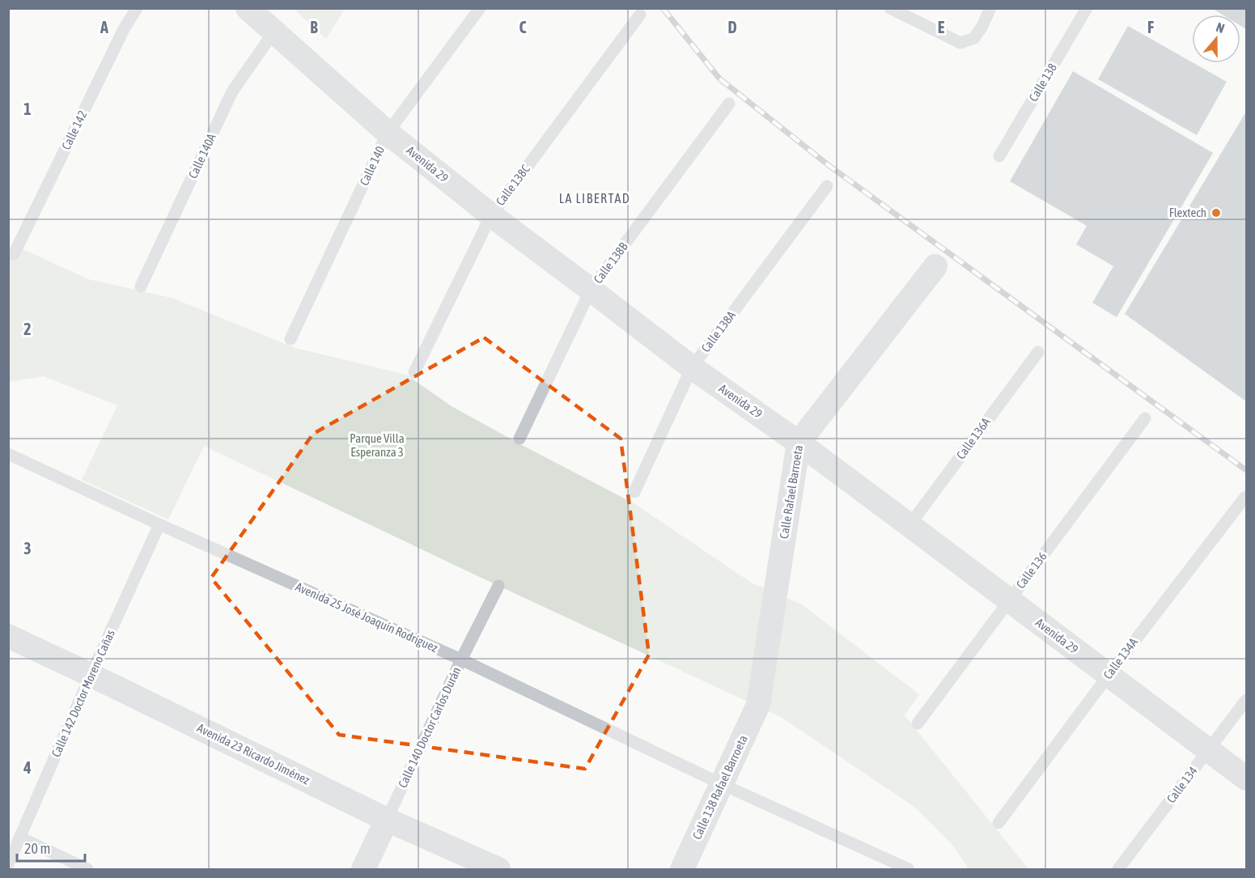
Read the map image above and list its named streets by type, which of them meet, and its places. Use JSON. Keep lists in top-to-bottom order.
{
  "streets": {
    "street": [
      "Avenida 29",
      "Calle Rafael Barroeta",
      "Calle 140 Doctor Carlos Durán",
      "Avenida 23 Ricardo Jiménez",
      "Calle 138 Rafael Barroeta"
    ],
    "lane": [
      "Calle 138",
      "Calle 142",
      "Calle 140A",
      "Calle 140",
      "Calle 138C",
      "Calle 138B",
      "Calle 138A",
      "Calle 136A",
      "Calle 136",
      "Avenida 25 José Joaquín Rodríguez",
      "Calle 134A",
      "Calle 142 Doctor Moreno Cañas",
      "Calle 134"
    ]
  },
  "crossings": [
    ["Calle 140A", "Avenida 29"],
    ["Avenida 29", "Calle 140"],
    ["Avenida 29", "Calle 138C"],
    ["Avenida 29", "Calle 138B"],
    ["Avenida 29", "Calle 138A"],
    ["Avenida 29", "Calle 136A"],
    ["Avenida 29", "Calle Rafael Barroeta"],
    ["Avenida 29", "Calle 136"],
    ["Avenida 29", "Calle 134A"],
    ["Avenida 29", "Calle 134"],
    ["Calle Rafael Barroeta", "Calle 138 Rafael Barroeta"],
    ["Avenida 25 José Joaquín Rodríguez", "Calle 142 Doctor Moreno Cañas"],
    ["Avenida 25 José Joaquín Rodríguez", "Calle 140 Doctor Carlos Durán"],
    ["Avenida 25 José Joaquín Rodríguez", "Calle 138 Rafael Barroeta"],
    ["Calle 142 Doctor Moreno Cañas", "Avenida 23 Ricardo Jiménez"],
    ["Calle 140 Doctor Carlos Durán", "Avenida 23 Ricardo Jiménez"]
  ],
  "districts": ["LA LIBERTAD"],
  "parks": ["Parque Villa Esperanza 3"],
  "places": ["Flextech"],
  "scale_bar": "20 m",
  "north": "top",
  "grid": {
    "columns": [
      "A",
      "B",
      "C",
      "D",
      "E",
      "F"
    ],
    "rows": [
      "1",
      "2",
      "3",
      "4"
    ]
  }
}
